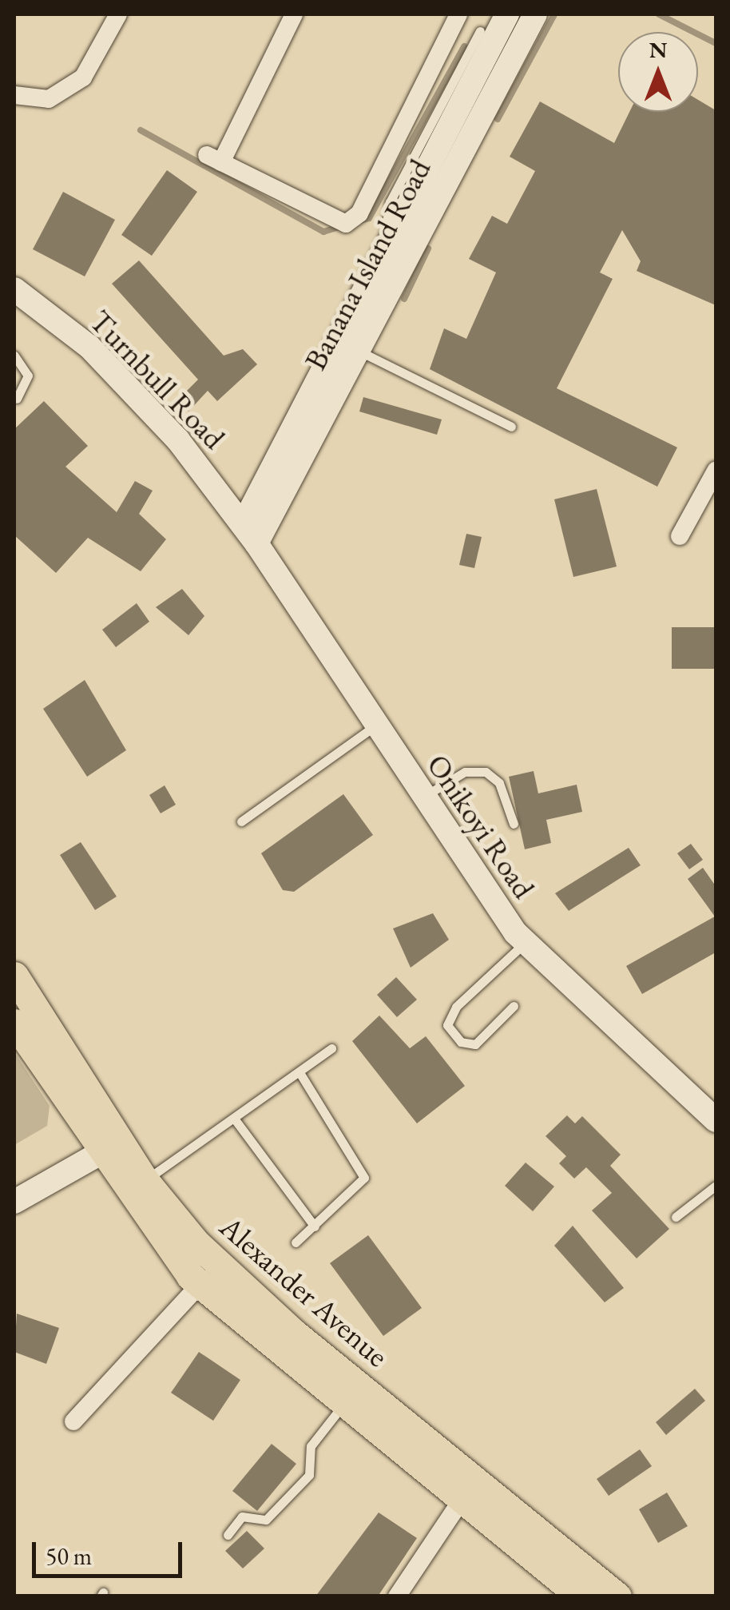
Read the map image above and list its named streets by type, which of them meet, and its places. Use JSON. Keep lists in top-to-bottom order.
{
  "streets": {
    "main road": ["Alexander Avenue"],
    "street": ["Banana Island Road", "Turnbull Road", "Onikoyi Road"]
  },
  "crossings": [
    ["Banana Island Road", "Turnbull Road"],
    ["Banana Island Road", "Onikoyi Road"],
    ["Turnbull Road", "Onikoyi Road"]
  ],
  "scale_bar": "50 m",
  "north": "top"
}
